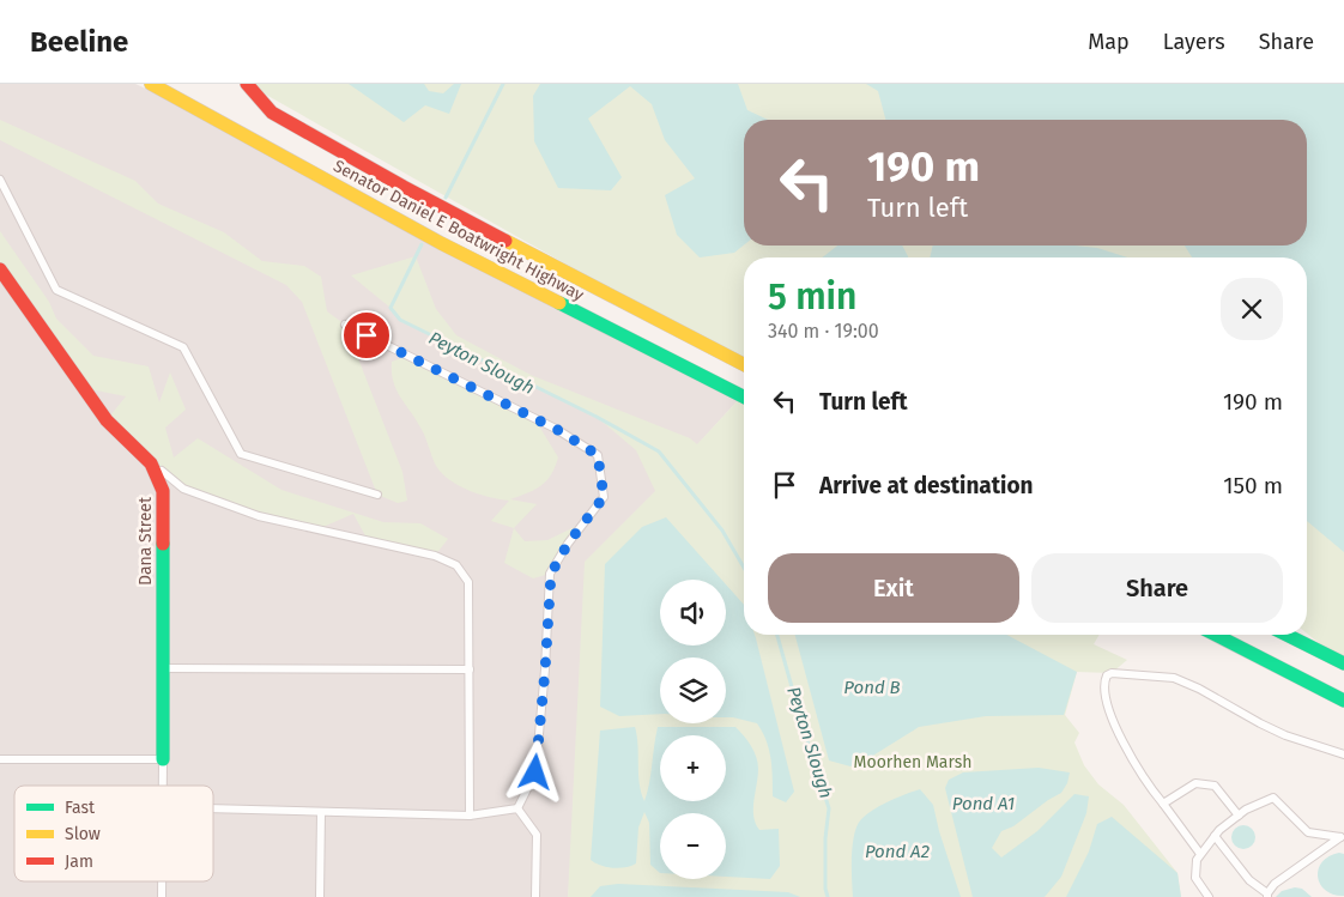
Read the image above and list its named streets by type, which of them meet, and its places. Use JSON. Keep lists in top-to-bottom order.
{
  "streets": {
    "main road": ["Senator Daniel E Boatwright Highway", "Dana Street"]
  },
  "water": [
    "Peyton Slough",
    "Pond B",
    "Pond A1",
    "Pond A2"
  ],
  "parks": ["Moorhen Marsh"],
  "legend": ["Fast", "Slow", "Jam"],
  "page": {
    "header": "Beeline",
    "nav": ["Map", "Layers", "Share"],
    "turn": ["190 m", "Turn left"],
    "heading": ["5 min", "340 m · 19:00"],
    "list": [
      {
        "name": "Turn left",
        "value": "190 m"
      },
      {
        "name": "Arrive at destination",
        "value": "150 m"
      }
    ],
    "buttons": ["Exit", "Share"],
    "map_buttons": ["+", "−"]
  }
}
